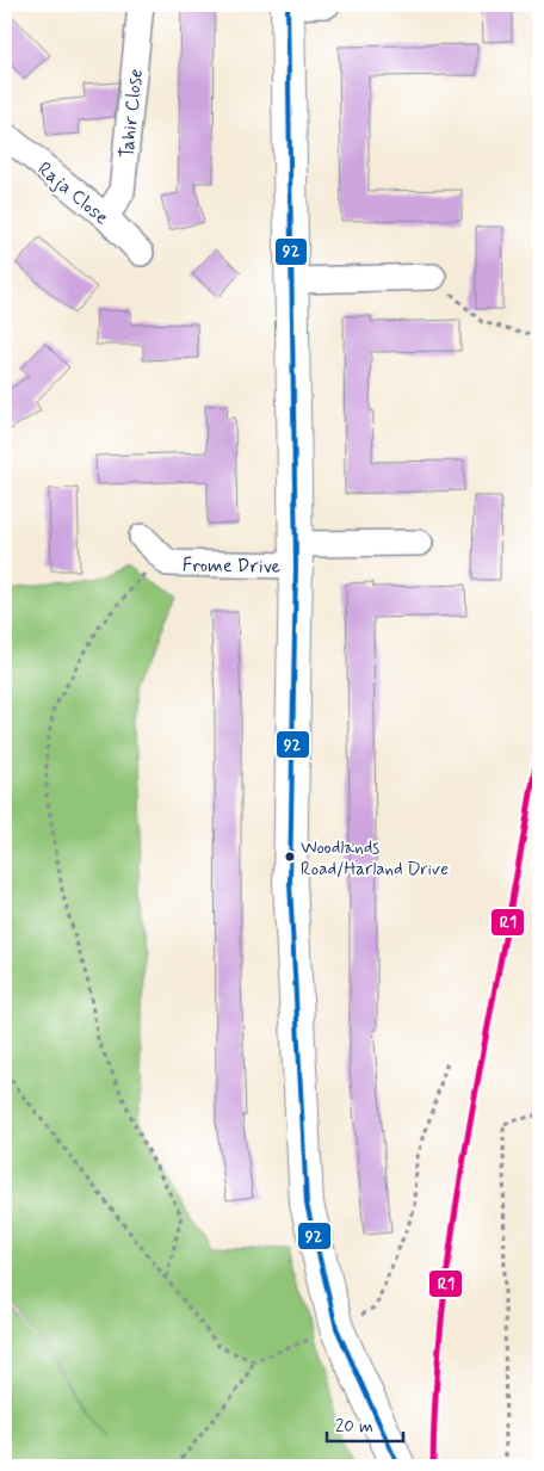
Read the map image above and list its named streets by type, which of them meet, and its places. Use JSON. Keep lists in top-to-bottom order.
{
  "streets": {
    "street": ["Tahir Close", "Raja Close", "Frome Drive"]
  },
  "crossings": [
    ["Tahir Close", "Raja Close"]
  ],
  "places": ["Woodlands Road/Harland Drive"],
  "lines": ["transit line 92", "transit line R1"],
  "scale_bar": "20 m"
}
